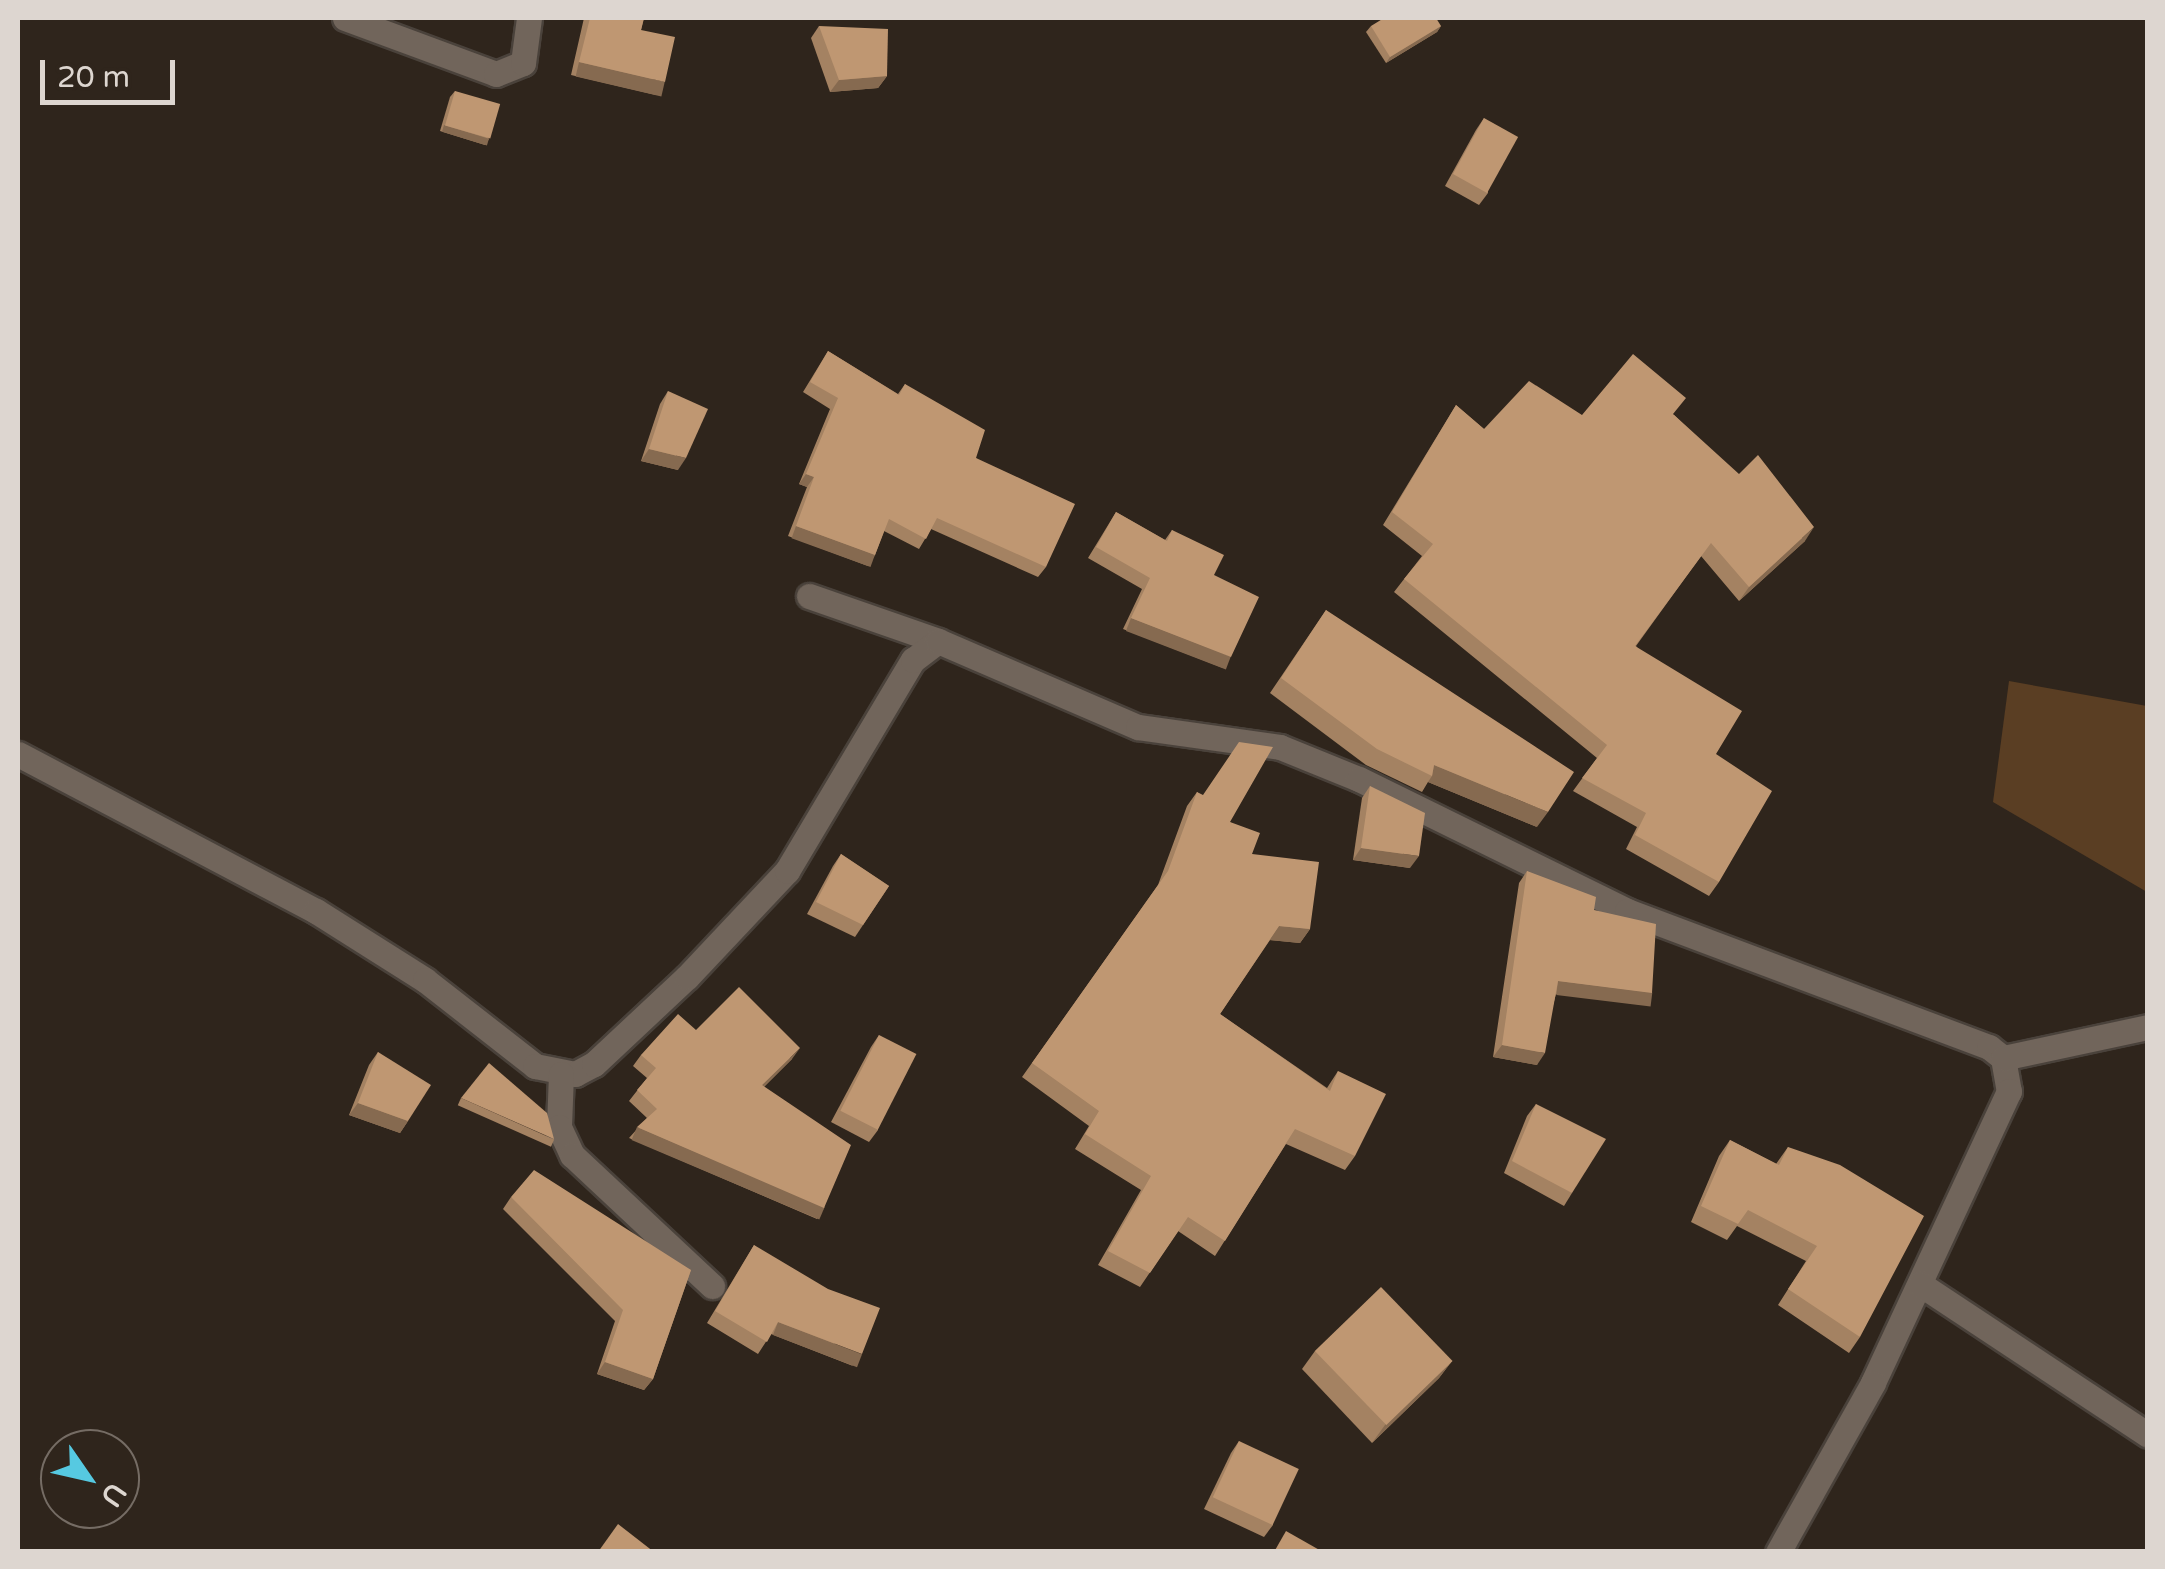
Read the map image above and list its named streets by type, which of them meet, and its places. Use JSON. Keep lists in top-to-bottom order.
{
  "scale_bar": "20 m",
  "north": "bottom right"
}
